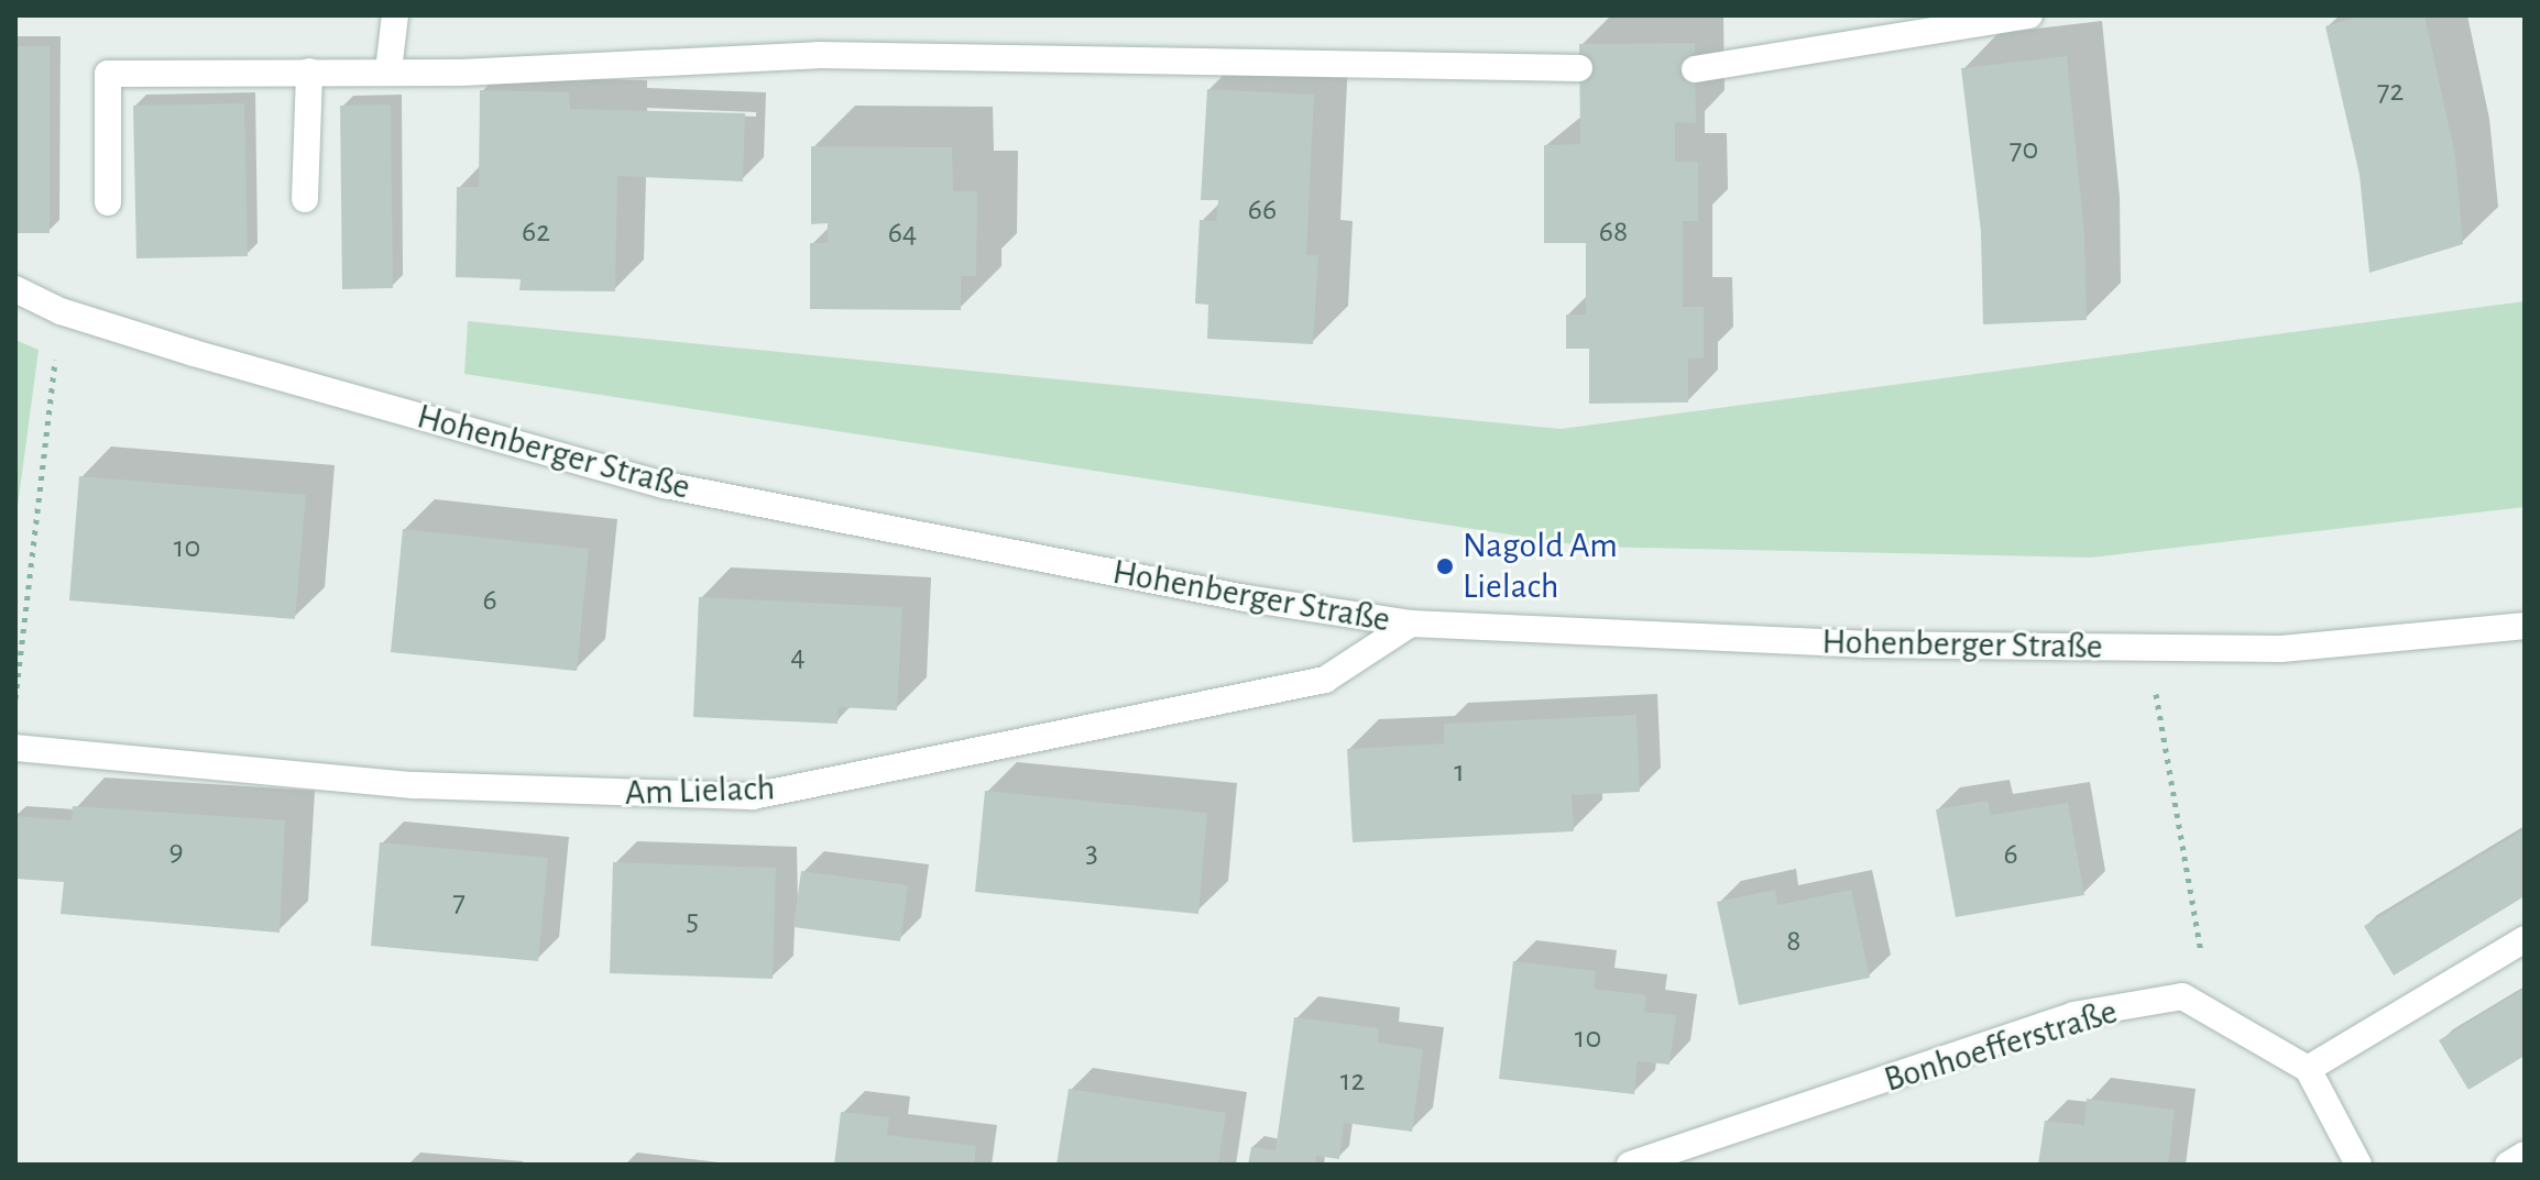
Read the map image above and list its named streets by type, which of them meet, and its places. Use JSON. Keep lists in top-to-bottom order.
{
  "streets": {
    "street": ["Hohenberger Straße", "Am Lielach", "Bonhoefferstraße"]
  },
  "crossings": [
    ["Hohenberger Straße", "Am Lielach"]
  ],
  "places": ["Nagold Am Lielach"],
  "house_numbers": [
    "72",
    "70",
    "66",
    "62",
    "68",
    "64",
    "10",
    "6",
    "4",
    "1",
    "9",
    "3",
    "6",
    "7",
    "5",
    "8",
    "10",
    "12"
  ]
}
